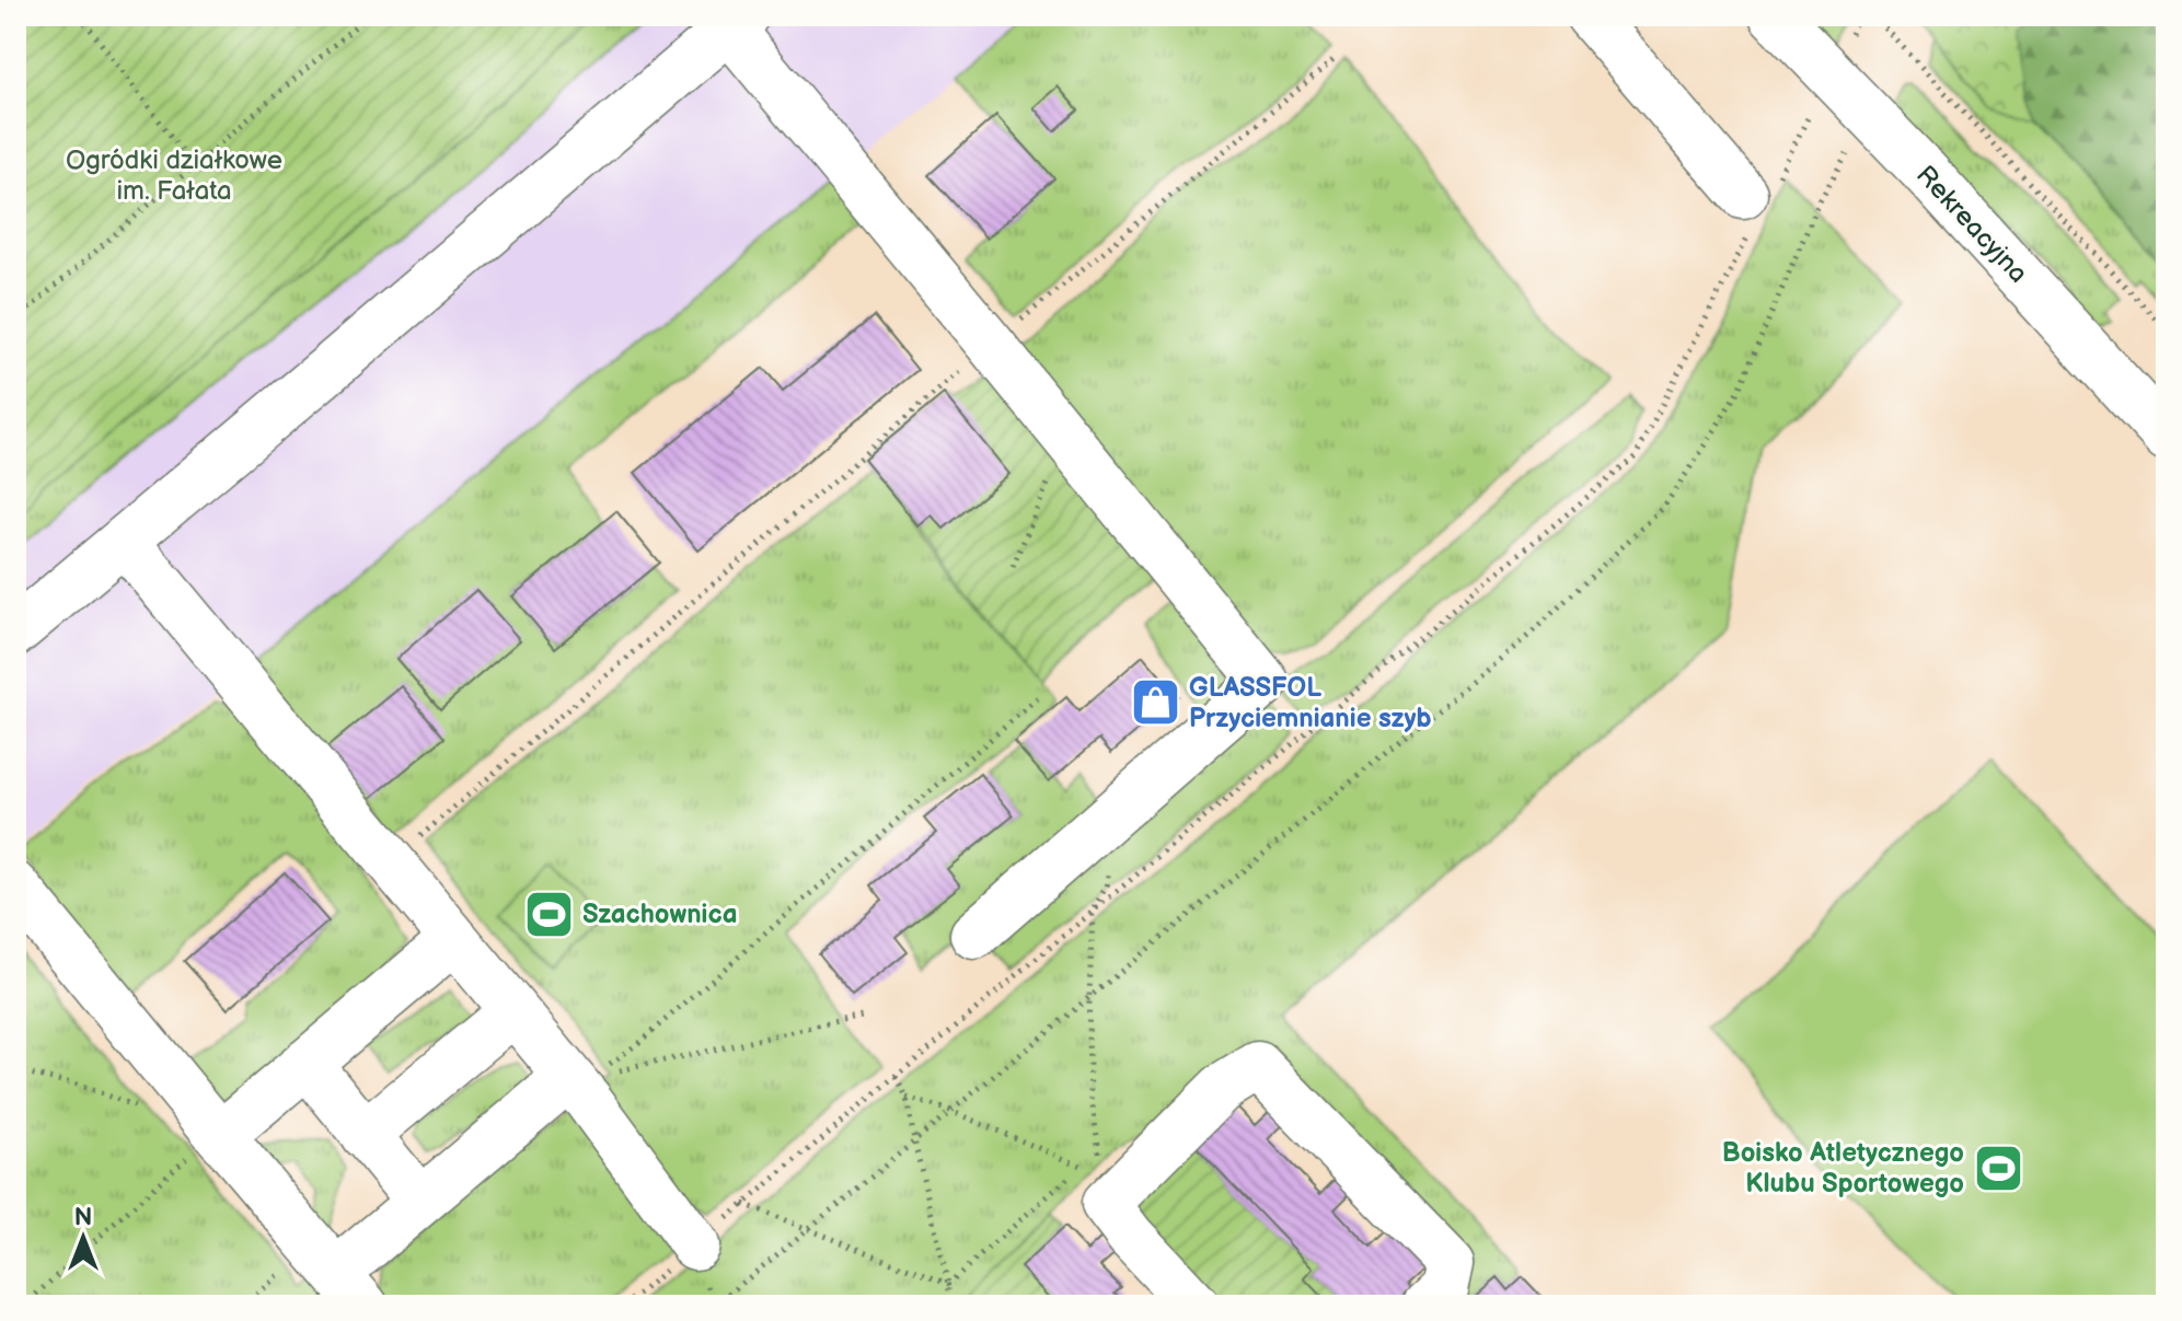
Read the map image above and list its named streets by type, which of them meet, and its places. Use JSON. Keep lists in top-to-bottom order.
{
  "streets": {
    "street": ["Rekreacyjna"]
  },
  "parks": ["Ogródki działkowe im. Fałata"],
  "places": {
    "shop": ["GLASSFOL Przyciemnianie szyb"],
    "sports": ["Szachownica", "Boisko Atletycznego Klubu Sportowego"]
  },
  "north": "top"
}
